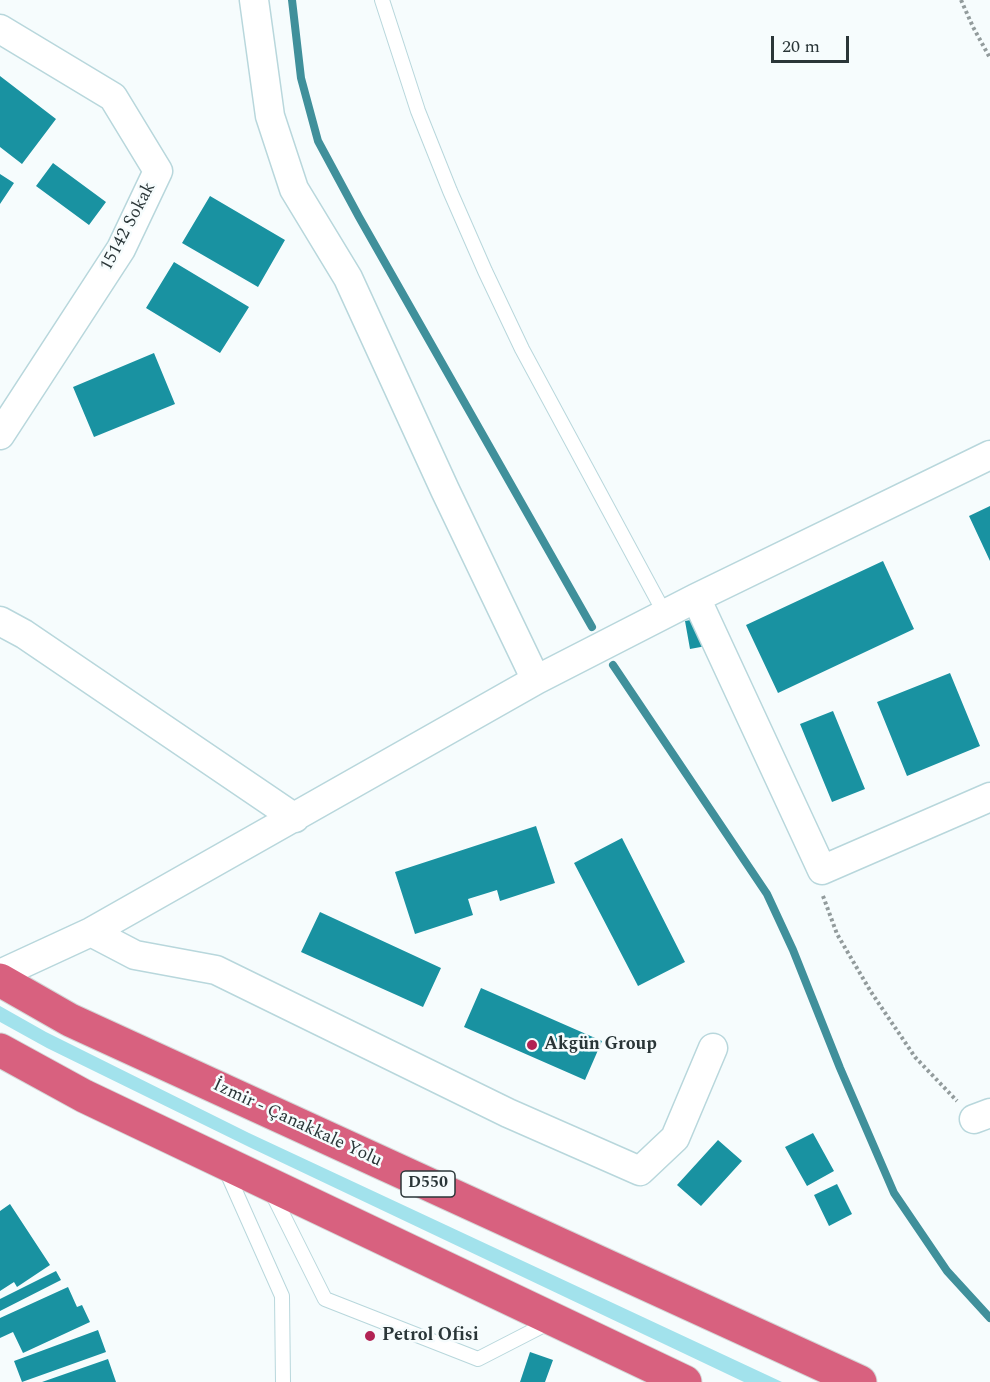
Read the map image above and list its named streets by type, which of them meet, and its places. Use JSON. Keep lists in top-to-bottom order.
{
  "streets": {
    "highway": ["İzmir - Çanakkale Yolu", "D550"],
    "street": ["15142 Sokak"]
  },
  "places": ["Akgün Group", "Petrol Ofisi"],
  "scale_bar": "20 m"
}
